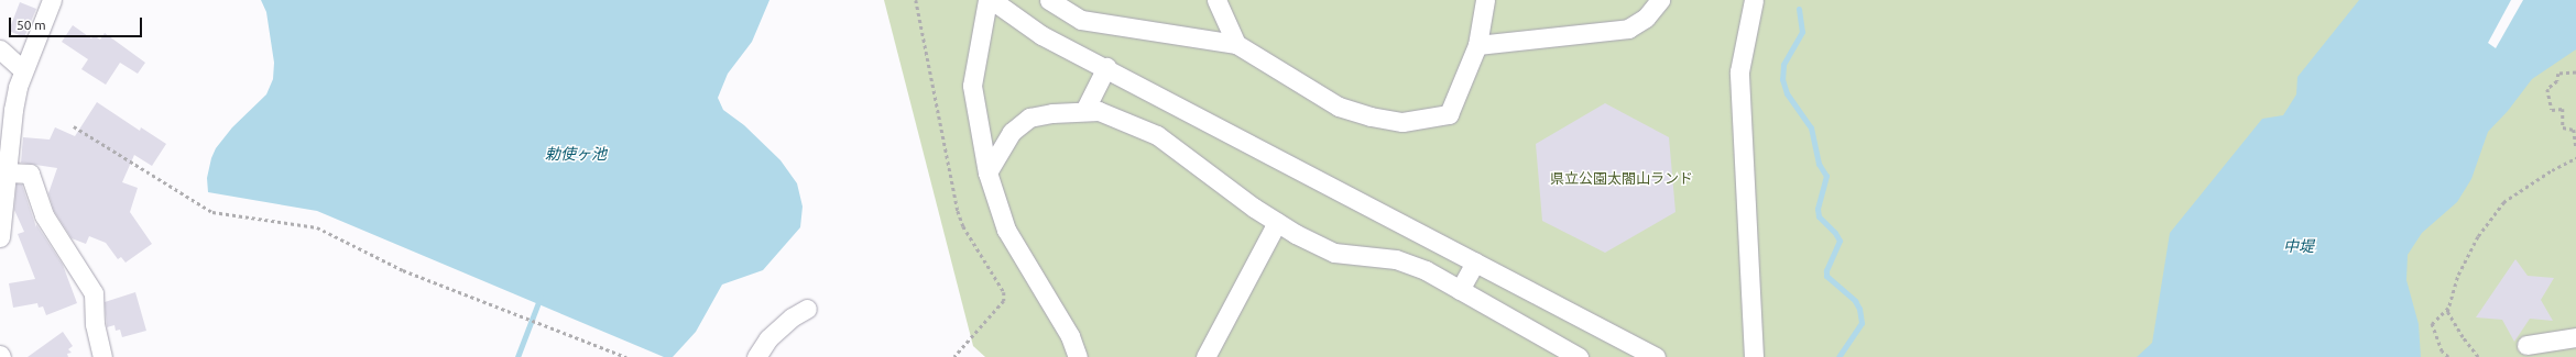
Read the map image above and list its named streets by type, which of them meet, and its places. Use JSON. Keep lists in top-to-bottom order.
{
  "water": ["勅使ヶ池", "中堤"],
  "parks": ["県立公園太閤山ランド"],
  "scale_bar": "50 m"
}
